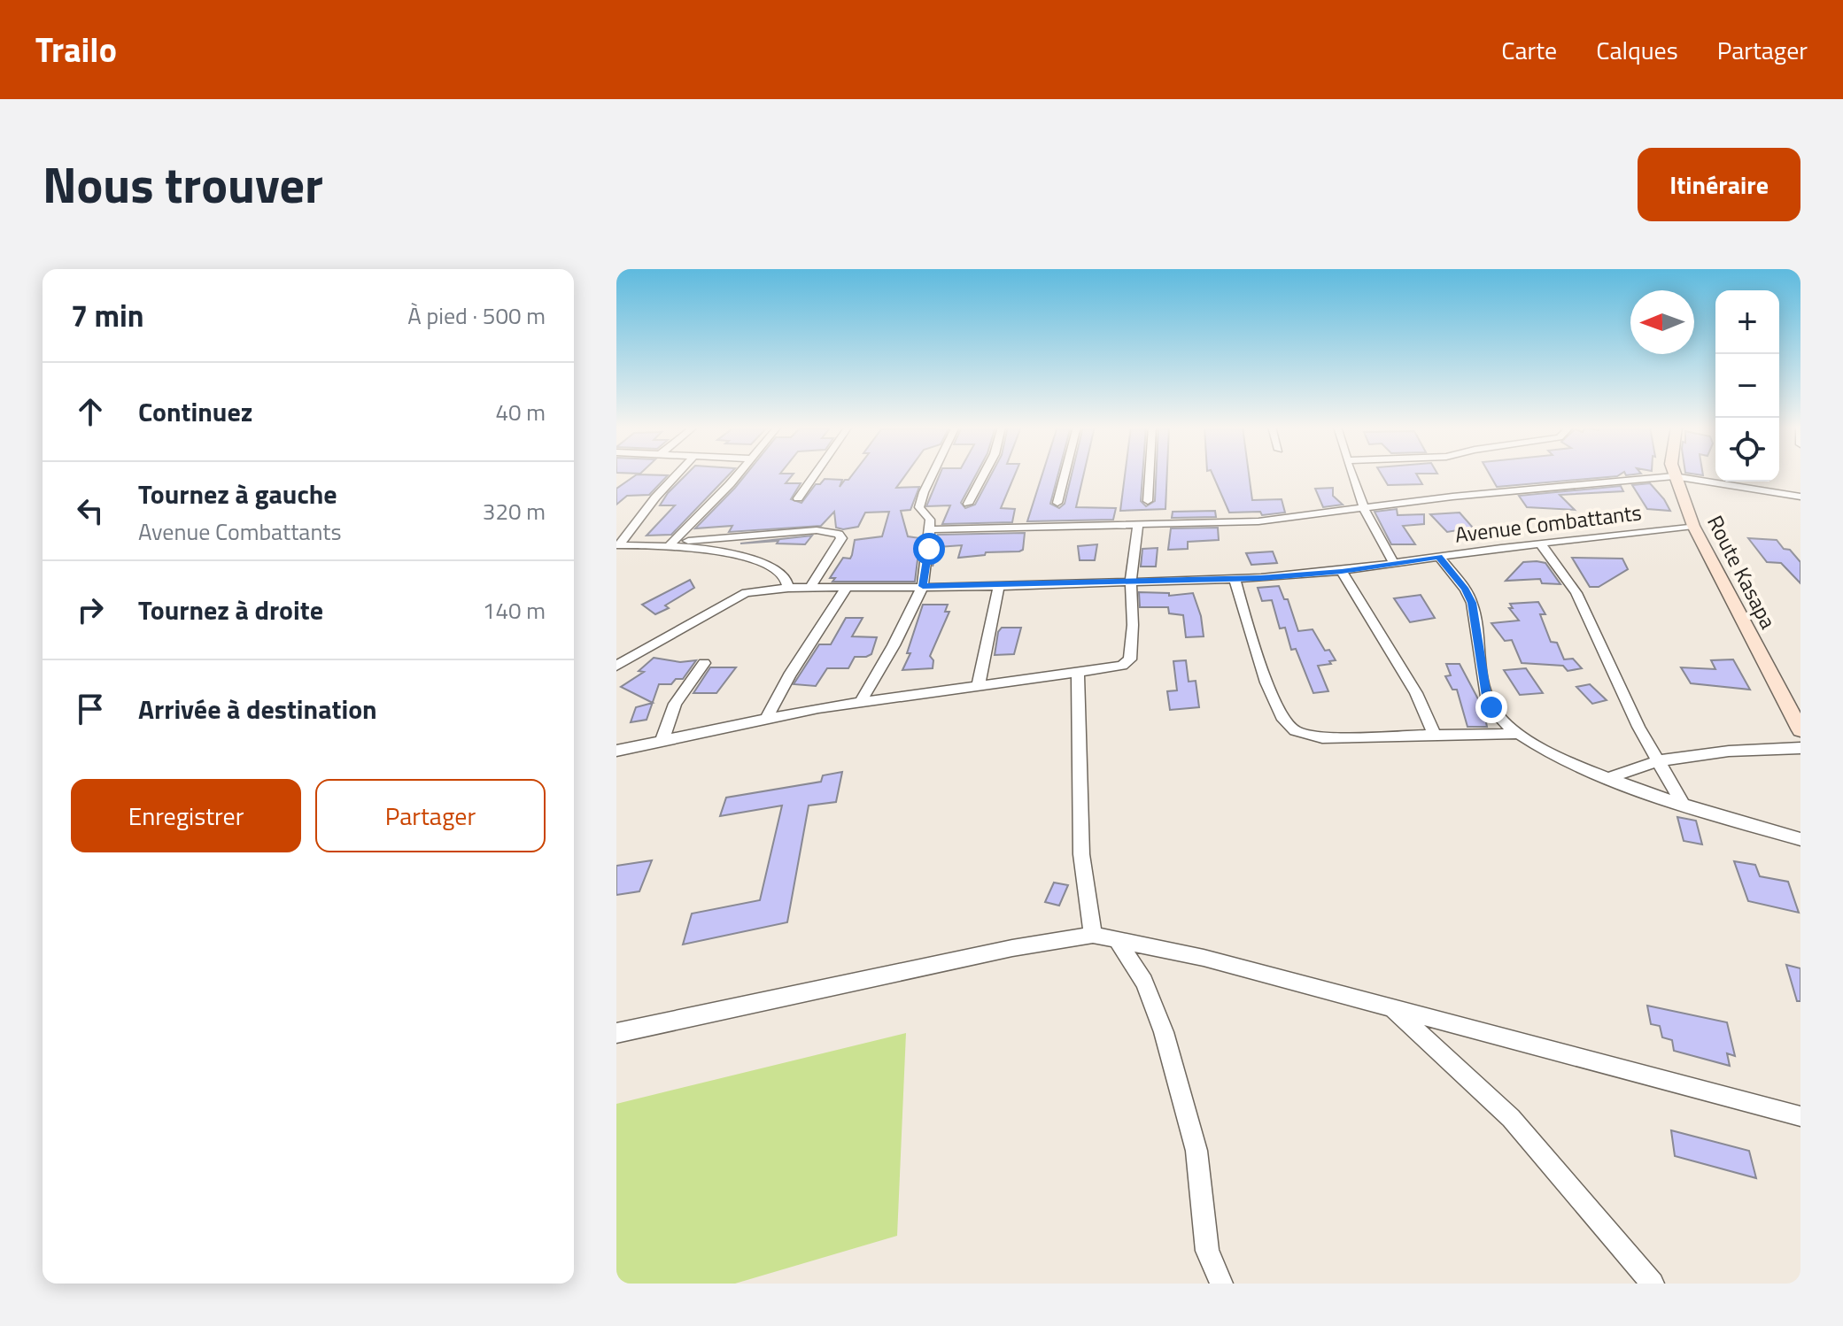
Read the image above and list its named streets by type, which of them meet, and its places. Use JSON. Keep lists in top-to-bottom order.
{
  "streets": {
    "main road": ["Route Kasapa"],
    "street": ["Avenue Combattants"]
  },
  "crossings": [
    ["Avenue Combattants", "Route Kasapa"]
  ],
  "north": "left",
  "page": {
    "header": "Trailo",
    "nav": ["Carte", "Calques", "Partager"],
    "title": "Nous trouver",
    "buttons": [
      "Itinéraire",
      ["Enregistrer", "Partager"]
    ],
    "heading": ["7 min", "À pied · 500 m"],
    "map_buttons": ["+", "−"],
    "list": [
      ["Continuez", "40 m"],
      ["Tournez à gauche", "Avenue Combattants", "320 m"],
      ["Tournez à droite", "140 m"],
      "Arrivée à destination"
    ]
  }
}
